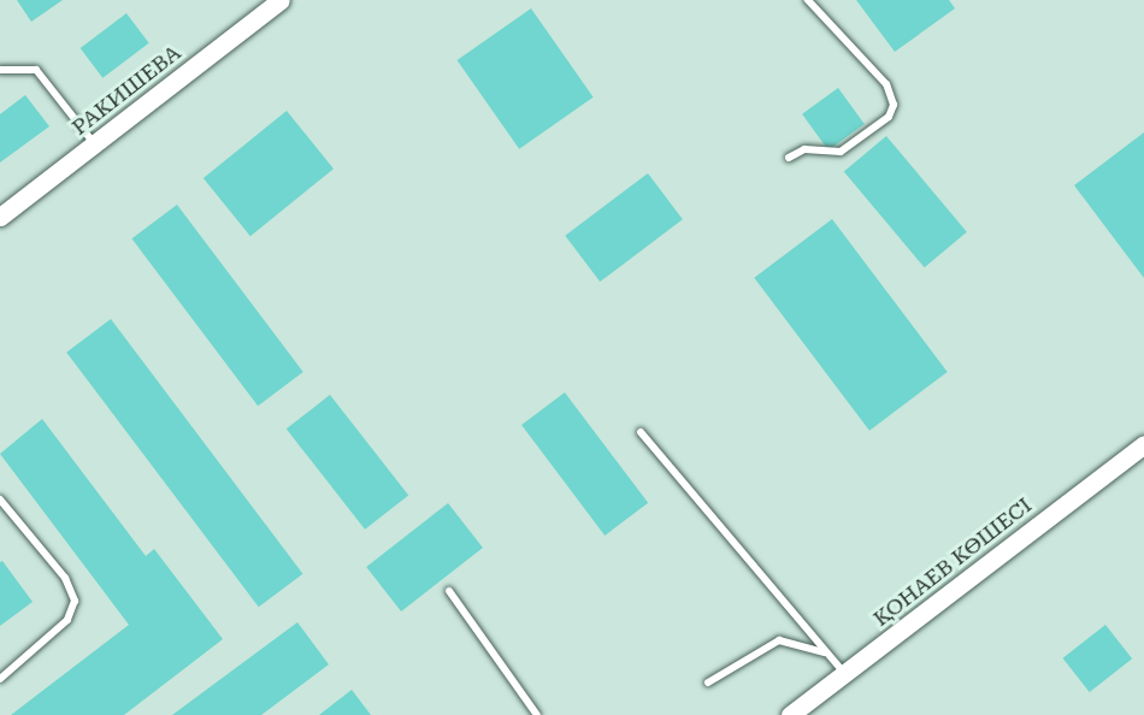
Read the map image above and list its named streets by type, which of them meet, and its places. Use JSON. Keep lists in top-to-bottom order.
{
  "streets": {
    "street": ["РАКИШЕВА", "ҚОНАЕВ КӨШЕСІ"]
  }
}
